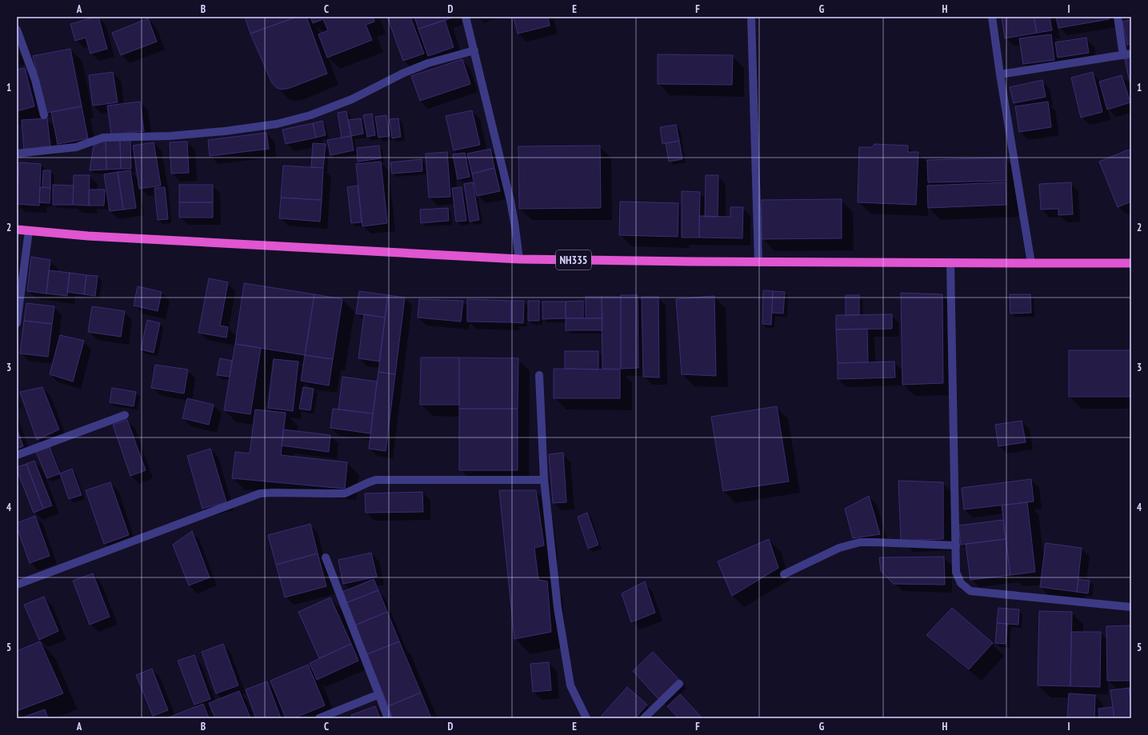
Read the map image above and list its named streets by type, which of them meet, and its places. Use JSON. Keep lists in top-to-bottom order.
{
  "streets": {
    "highway": ["NH335"]
  },
  "grid": {
    "columns": [
      "A",
      "B",
      "C",
      "D",
      "E",
      "F",
      "G",
      "H",
      "I"
    ],
    "rows": [
      "1",
      "2",
      "3",
      "4",
      "5"
    ]
  }
}
